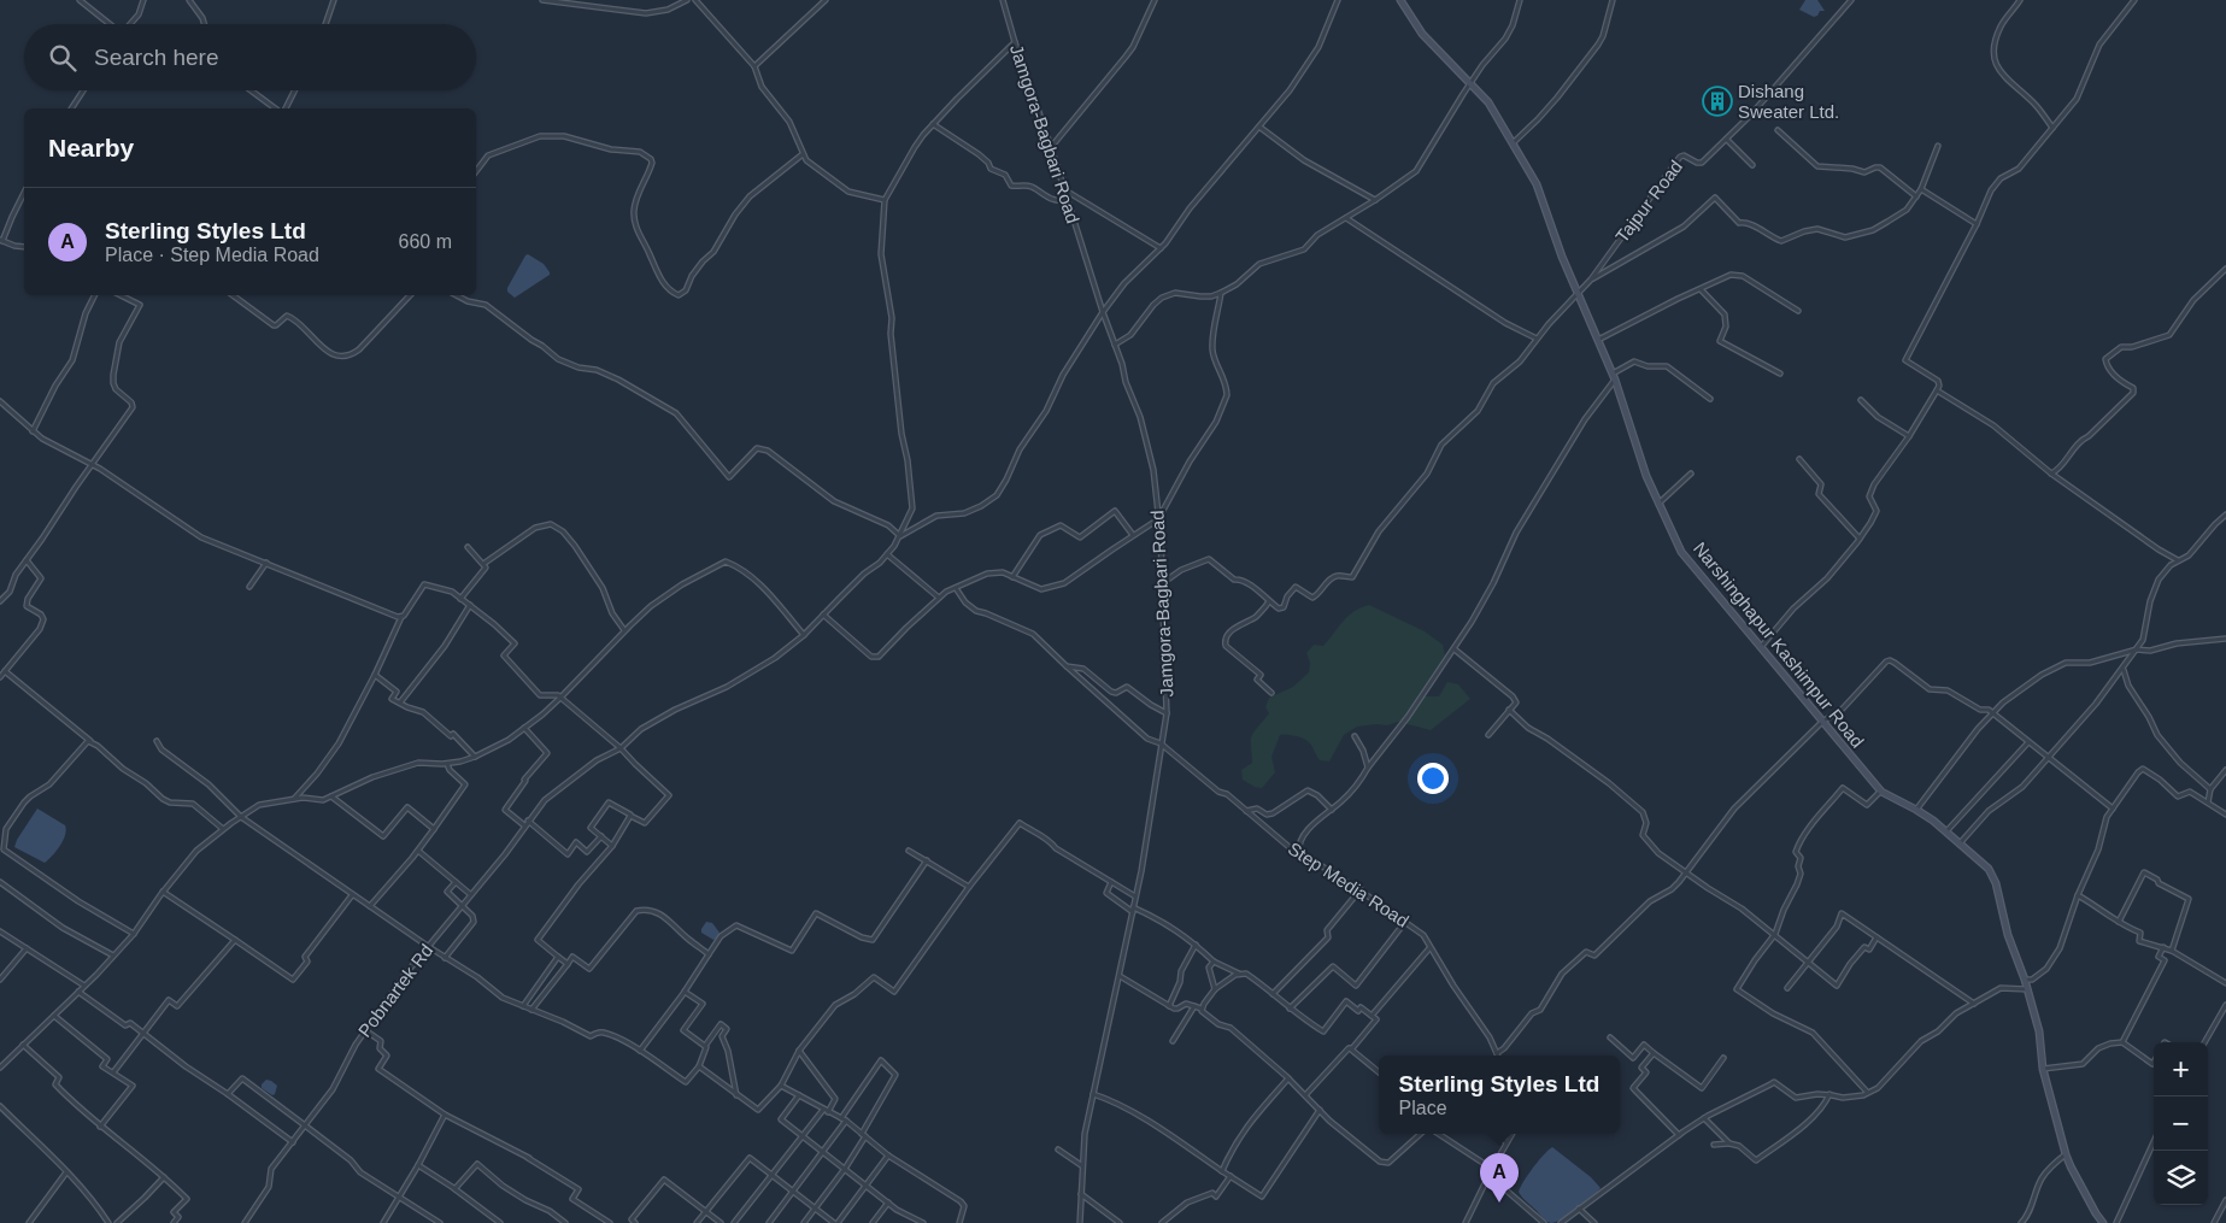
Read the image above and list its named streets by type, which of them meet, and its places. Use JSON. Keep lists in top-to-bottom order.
{
  "streets": {
    "street": [
      "Jamgora-Bagbari Road",
      "Tajpur Road",
      "Narshinghapur Kashimpur Road",
      "Step Media Road",
      "Pobnartek Rd"
    ]
  },
  "crossings": [
    ["Jamgora-Bagbari Road", "Step Media Road"],
    ["Tajpur Road", "Narshinghapur Kashimpur Road"]
  ],
  "places": {
    "building": ["Dishang Sweater Ltd."]
  },
  "page": {
    "search": "Search here",
    "heading": "Nearby",
    "list": [
      {
        "mark": "A",
        "name": "Sterling Styles Ltd",
        "note": "Place · Step Media Road",
        "value": "660 m"
      }
    ],
    "map_buttons": ["+", "−"],
    "popup": ["Sterling Styles Ltd", "Place"],
    "pins": "A"
  }
}
